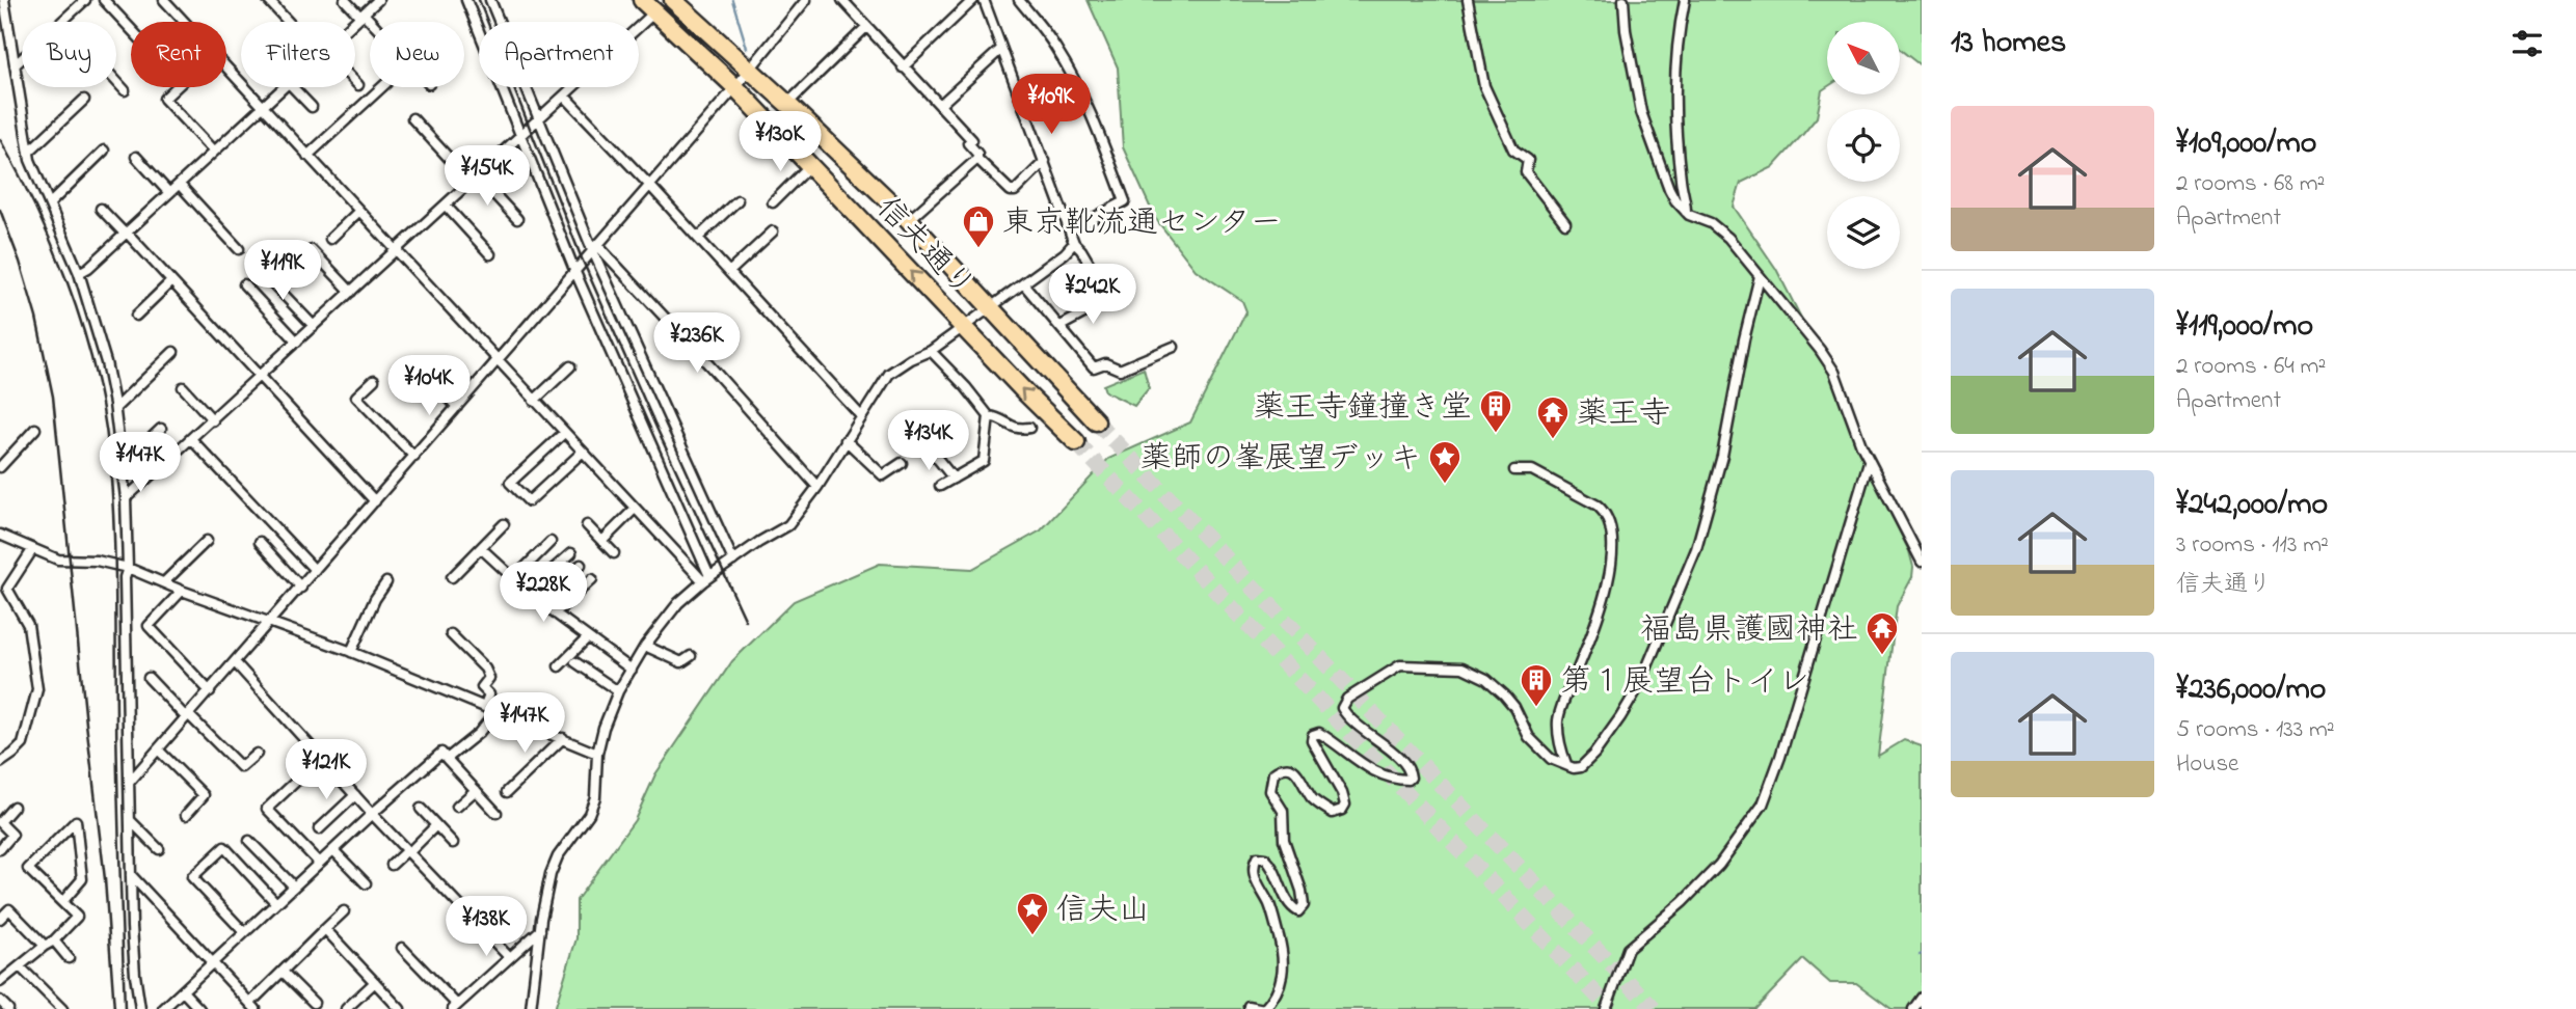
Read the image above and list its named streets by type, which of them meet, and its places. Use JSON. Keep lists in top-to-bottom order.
{
  "streets": {
    "highway": ["信夫通り"]
  },
  "places": {
    "shop": ["東京靴流通センター"],
    "building": ["薬王寺鐘撞き堂", "第１展望台トイレ"],
    "temple": ["薬王寺", "福島県護國神社"],
    "place": ["薬師の峯展望デッキ", "信夫山"]
  },
  "north": "top left",
  "page": {
    "heading": "13 homes",
    "chip": [
      "Buy",
      "Rent",
      "Filters",
      "New",
      "Apartment"
    ],
    "price": [
      "¥109K",
      "¥130K",
      "¥154K",
      "¥119K",
      "¥242K",
      "¥236K",
      "¥104K",
      "¥134K",
      "¥147K",
      "¥228K",
      "¥147K",
      "¥121K",
      "¥138K"
    ],
    "list": [
      {
        "name": "¥109,000/mo",
        "note": "2 rooms · 68 m² · Apartment"
      },
      {
        "name": "¥119,000/mo",
        "note": "2 rooms · 64 m² · Apartment"
      },
      {
        "name": "¥242,000/mo",
        "note": "3 rooms · 113 m² · 信夫通り"
      },
      {
        "name": "¥236,000/mo",
        "note": "5 rooms · 133 m² · House"
      }
    ]
  }
}
